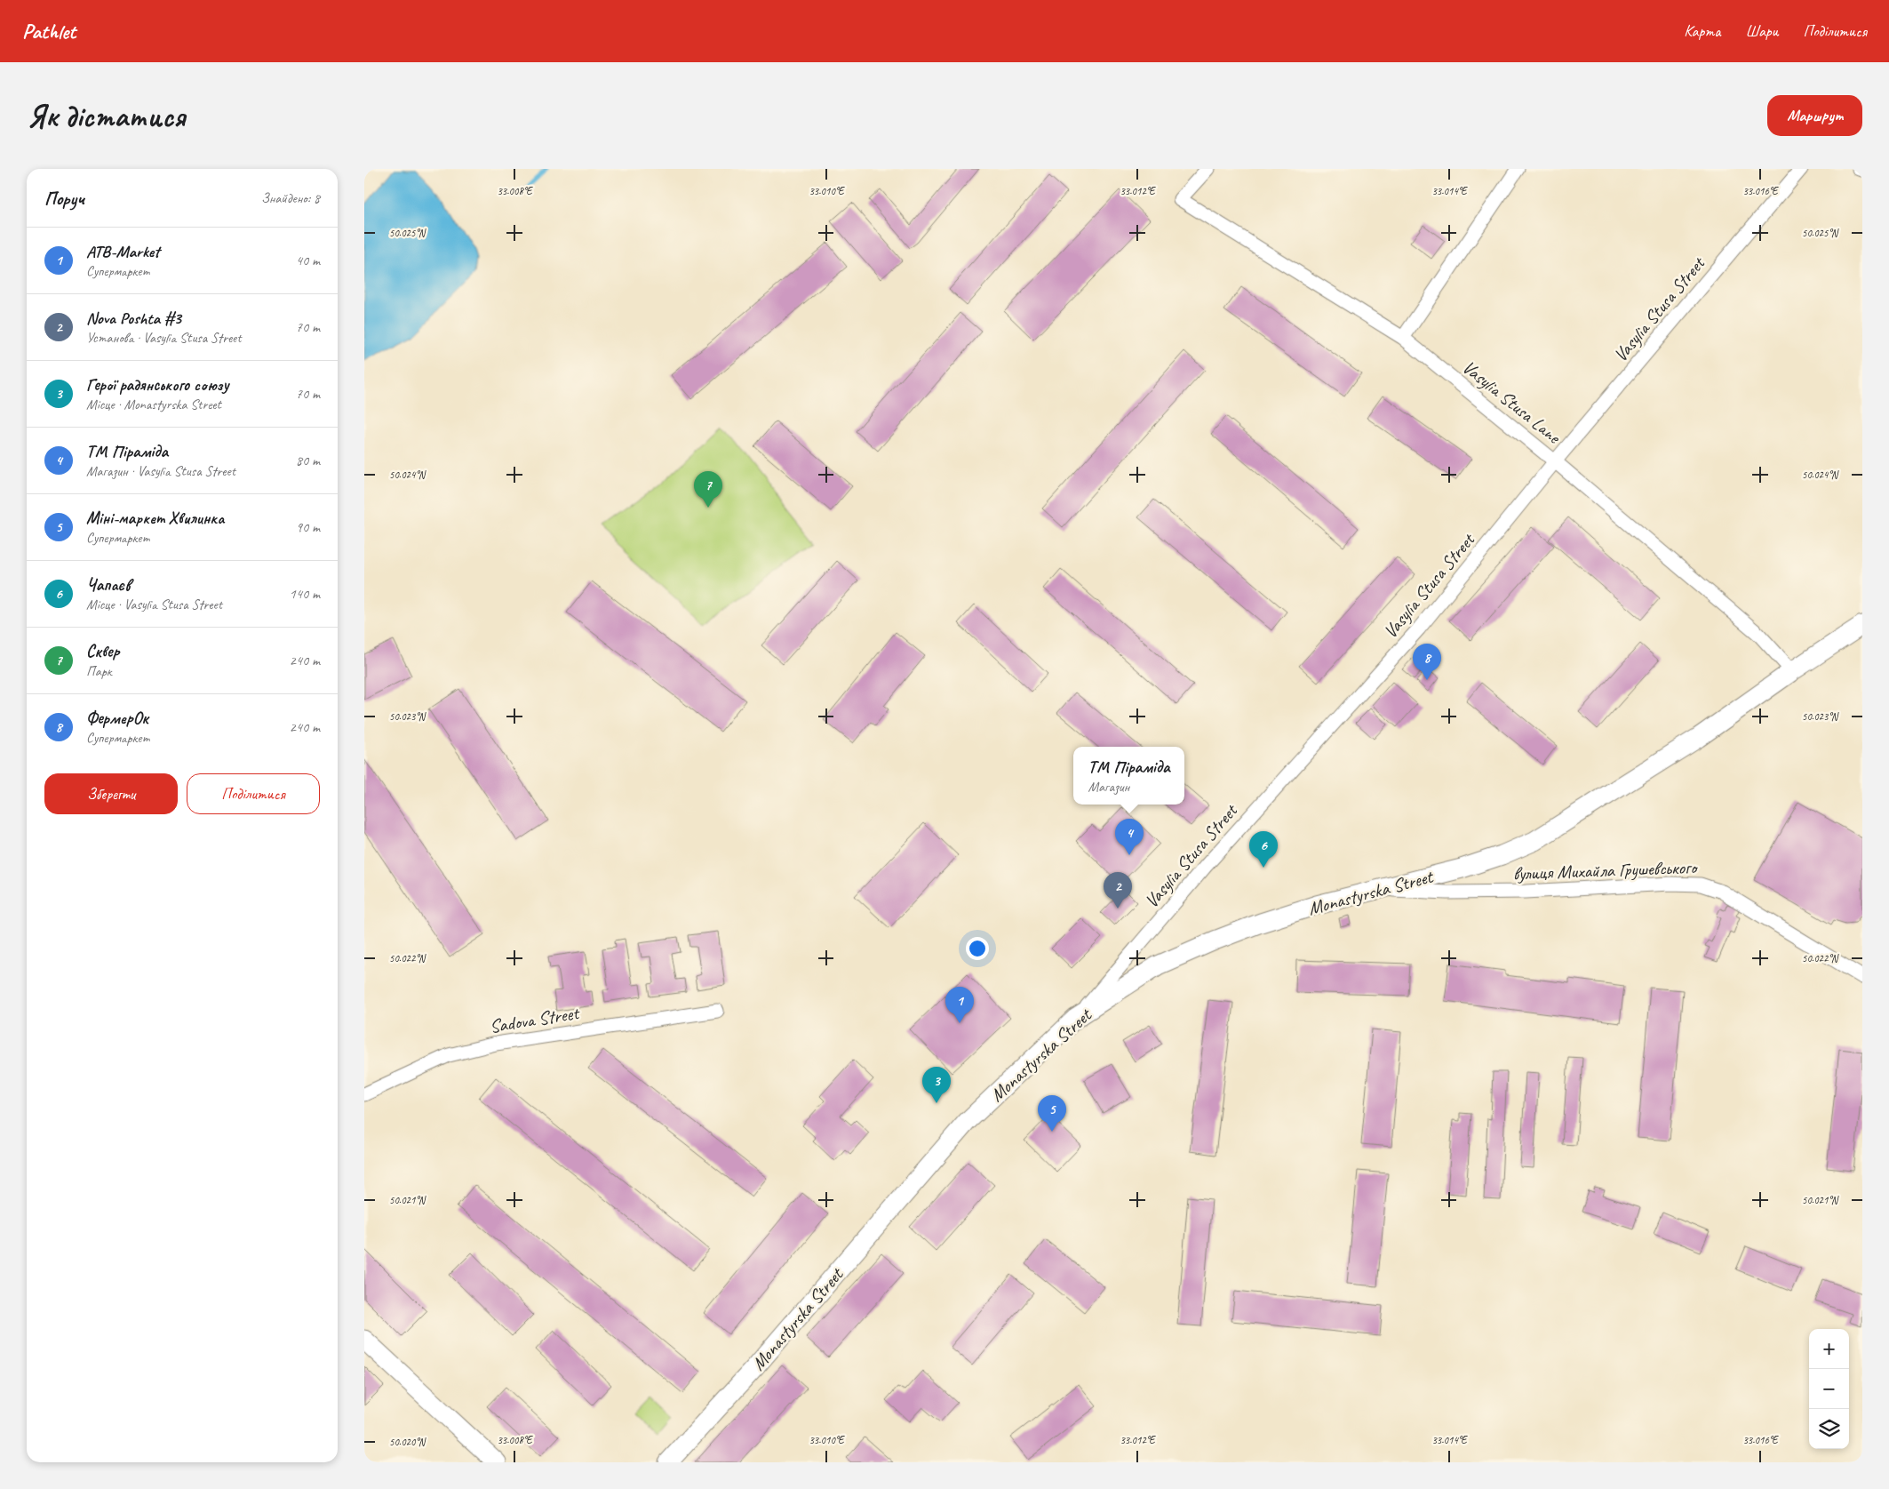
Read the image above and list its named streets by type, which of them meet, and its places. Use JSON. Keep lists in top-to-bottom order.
{
  "streets": {
    "main road": ["Monastyrska Street"],
    "street": [
      "Vasylia Stusa Street",
      "Vasylia Stusa Lane",
      "вулиця Михайла Грушевського",
      "Sadova Street"
    ]
  },
  "crossings": [
    ["Vasylia Stusa Street", "Vasylia Stusa Lane"],
    ["Vasylia Stusa Street", "Monastyrska Street"],
    ["Vasylia Stusa Lane", "Monastyrska Street"],
    ["вулиця Михайла Грушевського", "Monastyrska Street"]
  ],
  "page": {
    "header": "Pathlet",
    "nav": ["Карта", "Шари", "Поділитися"],
    "buttons": [
      "Маршрут",
      ["Зберегти", "Поділитися"]
    ],
    "title": "Як дістатися",
    "heading": ["Поруч", "Знайдено: 8"],
    "list": [
      {
        "mark": "1",
        "name": "ATB-Market",
        "note": "Супермаркет",
        "value": "40 m"
      },
      {
        "mark": "2",
        "name": "Nova Poshta #3",
        "note": "Установа · Vasylia Stusa Street",
        "value": "70 m"
      },
      {
        "mark": "3",
        "name": "Герої радянського союзу",
        "note": "Місце · Monastyrska Street",
        "value": "70 m"
      },
      {
        "mark": "4",
        "name": "ТМ Піраміда",
        "note": "Магазин · Vasylia Stusa Street",
        "value": "80 m"
      },
      {
        "mark": "5",
        "name": "Міні-маркет Хвилинка",
        "note": "Супермаркет",
        "value": "90 m"
      },
      {
        "mark": "6",
        "name": "Чапаєв",
        "note": "Місце · Vasylia Stusa Street",
        "value": "140 m"
      },
      {
        "mark": "7",
        "name": "Сквер",
        "note": "Парк",
        "value": "240 m"
      },
      {
        "mark": "8",
        "name": "ФермерОк",
        "note": "Супермаркет",
        "value": "240 m"
      }
    ],
    "pins": [
      "7",
      "8",
      "4",
      "6",
      "2",
      "1",
      "3",
      "5"
    ],
    "popup": ["ТМ Піраміда", "Магазин"],
    "map_buttons": ["+", "−"]
  },
  "coordinates": [
    "33.008°E",
    "33.010°E",
    "33.012°E",
    "33.014°E",
    "33.016°E",
    "50.025°N",
    "50.024°N",
    "50.023°N",
    "50.022°N",
    "50.021°N",
    "50.020°N"
  ]
}
